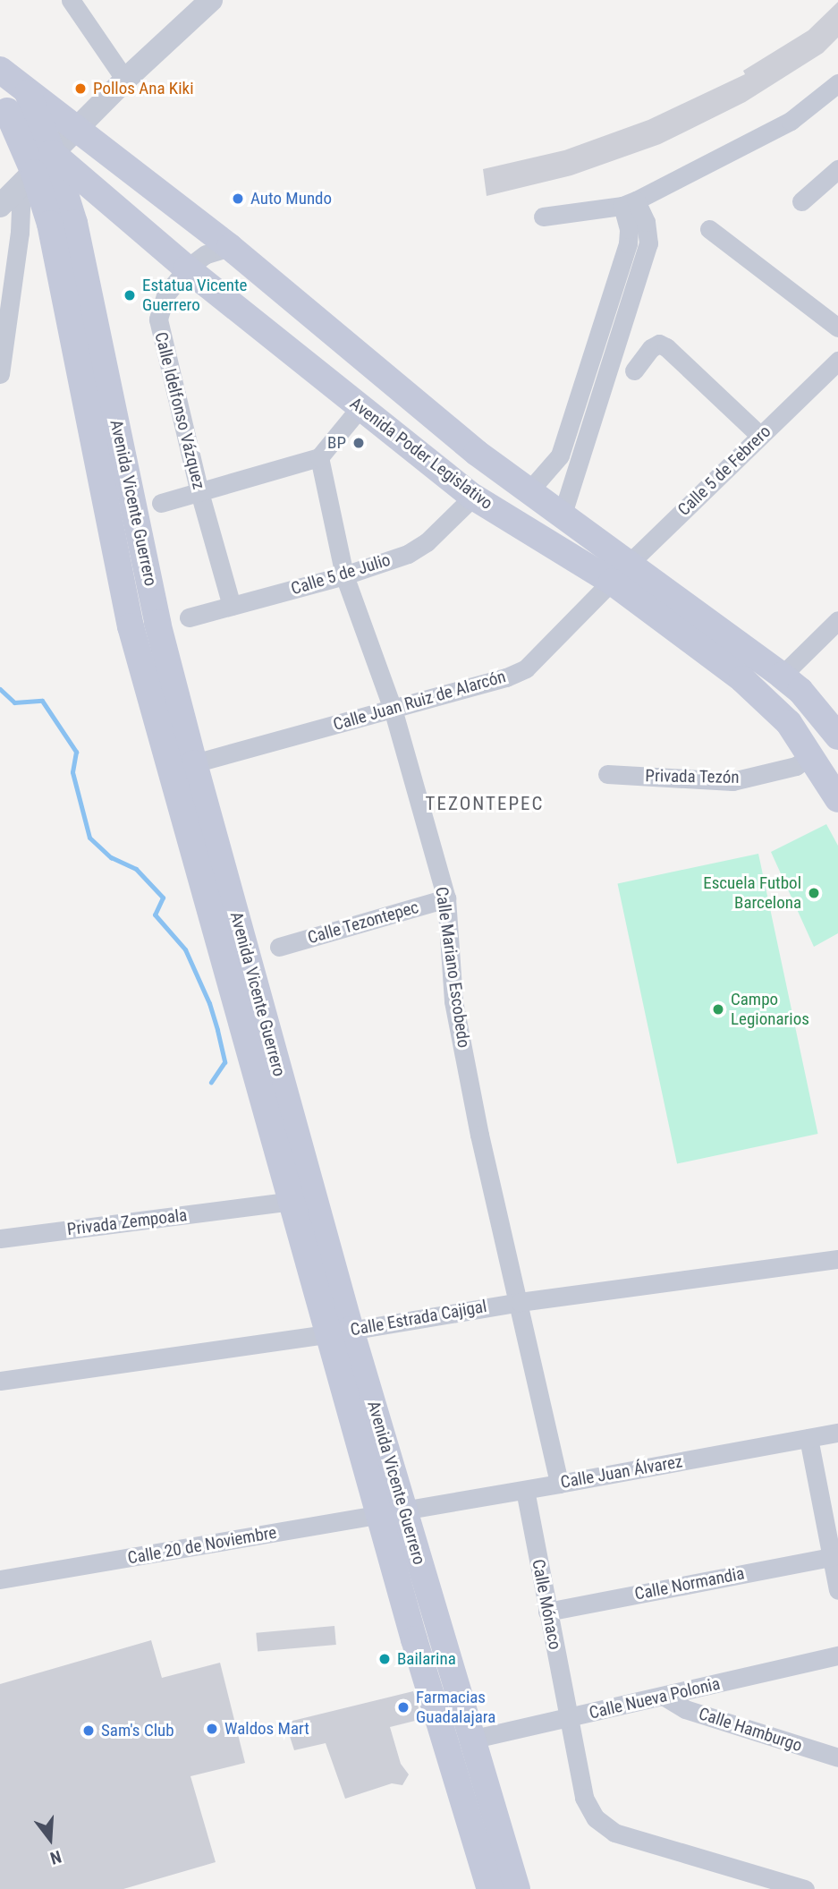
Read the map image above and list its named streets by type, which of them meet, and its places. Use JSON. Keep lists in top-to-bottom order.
{
  "streets": {
    "main road": ["Avenida Poder Legislativo", "Avenida Vicente Guerrero"],
    "street": [
      "Calle Idelfonso Vázquez",
      "Calle 5 de Febrero",
      "Calle 5 de Julio",
      "Calle Juan Ruiz de Alarcón",
      "Privada Tezón",
      "Calle Tezontepec",
      "Calle Mariano Escobedo",
      "Privada Zempoala",
      "Calle Estrada Cajigal",
      "Calle Juan Álvarez",
      "Calle 20 de Noviembre",
      "Calle Normandia",
      "Calle Mónaco",
      "Calle Nueva Polonia",
      "Calle Hamburgo"
    ]
  },
  "crossings": [
    ["Calle Idelfonso Vázquez", "Avenida Poder Legislativo"],
    ["Calle Idelfonso Vázquez", "Calle 5 de Julio"],
    ["Avenida Poder Legislativo", "Calle 5 de Febrero"],
    ["Avenida Poder Legislativo", "Avenida Vicente Guerrero"],
    ["Avenida Poder Legislativo", "Calle 5 de Julio"],
    ["Avenida Poder Legislativo", "Calle Juan Ruiz de Alarcón"],
    ["Avenida Poder Legislativo", "Privada Tezón"],
    ["Calle 5 de Febrero", "Calle Juan Ruiz de Alarcón"],
    ["Avenida Vicente Guerrero", "Calle Juan Ruiz de Alarcón"],
    ["Avenida Vicente Guerrero", "Privada Zempoala"],
    ["Avenida Vicente Guerrero", "Calle Estrada Cajigal"],
    ["Avenida Vicente Guerrero", "Calle Juan Álvarez"],
    ["Avenida Vicente Guerrero", "Calle 20 de Noviembre"],
    ["Avenida Vicente Guerrero", "Calle Nueva Polonia"],
    ["Calle 5 de Julio", "Calle Mariano Escobedo"],
    ["Calle Juan Ruiz de Alarcón", "Calle Mariano Escobedo"],
    ["Calle Tezontepec", "Calle Mariano Escobedo"],
    ["Calle Mariano Escobedo", "Calle Estrada Cajigal"],
    ["Calle Mariano Escobedo", "Calle Juan Álvarez"],
    ["Calle Juan Álvarez", "Calle 20 de Noviembre"],
    ["Calle Juan Álvarez", "Calle Mónaco"],
    ["Calle Normandia", "Calle Mónaco"],
    ["Calle Mónaco", "Calle Nueva Polonia"],
    ["Calle Nueva Polonia", "Calle Hamburgo"]
  ],
  "districts": ["TEZONTEPEC"],
  "places": [
    "Pollos Ana Kiki",
    "Auto Mundo",
    "Estatua Vicente Guerrero",
    "BP",
    "Escuela Futbol Barcelona",
    "Campo Legionarios",
    "Bailarina",
    "Farmacias Guadalajara",
    "Waldos Mart",
    "Sam's Club"
  ],
  "north": "bottom"
}
